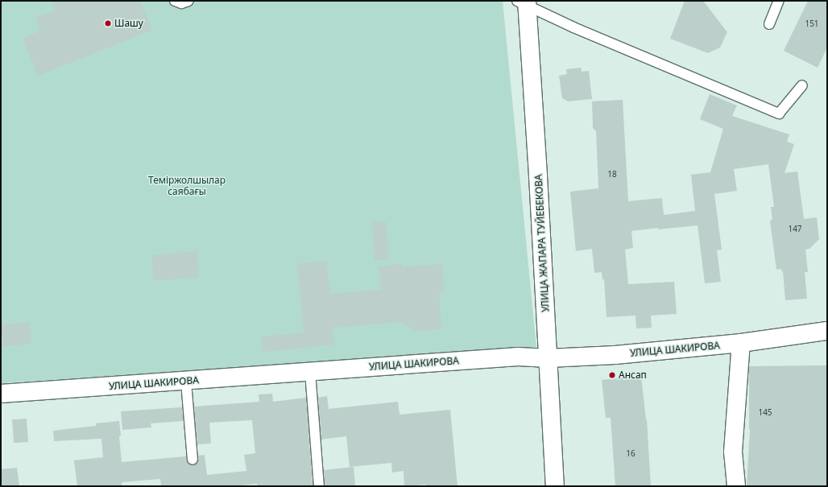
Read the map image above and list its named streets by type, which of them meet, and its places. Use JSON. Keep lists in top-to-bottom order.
{
  "streets": {
    "street": ["УЛИЦА ЖАПАРА ТУЙЕБЕКОВА", "УЛИЦА ШАКИРОВА"]
  },
  "crossings": [
    ["УЛИЦА ЖАПАРА ТУЙЕБЕКОВА", "УЛИЦА ШАКИРОВА"]
  ],
  "parks": ["Теміржолшылар саябағы"],
  "places": ["Шашу", "Ансап"],
  "house_numbers": [
    "151",
    "18",
    "147",
    "145",
    "16"
  ]
}
